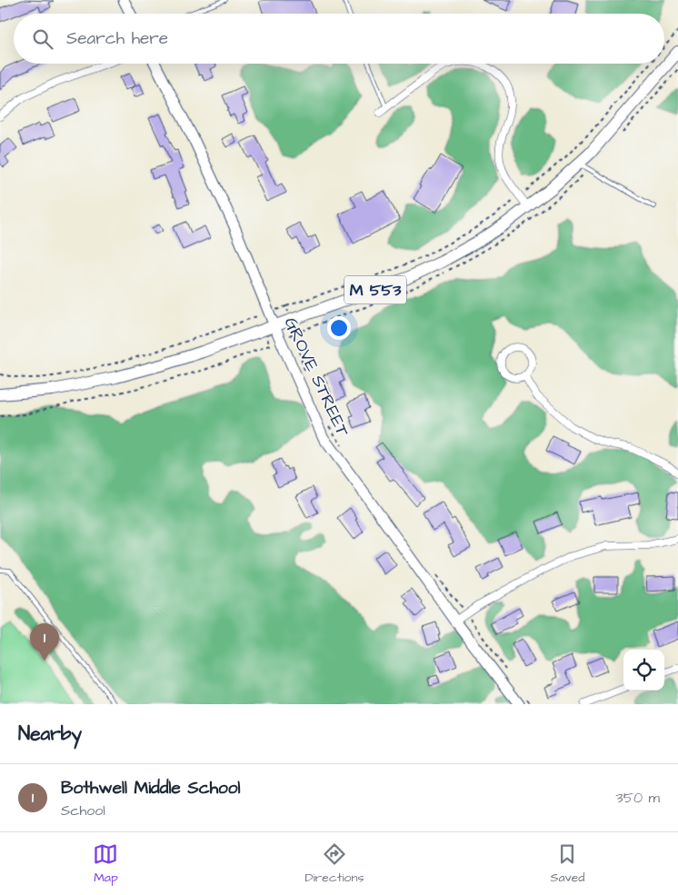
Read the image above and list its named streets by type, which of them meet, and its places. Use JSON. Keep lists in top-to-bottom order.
{
  "streets": {
    "main road": ["M 553", "GROVE STREET"]
  },
  "crossings": [
    ["M 553", "GROVE STREET"]
  ],
  "page": {
    "search": "Search here",
    "pins": "1",
    "heading": "Nearby",
    "list": [
      {
        "mark": "1",
        "name": "Bothwell Middle School",
        "note": "School",
        "value": "350 m"
      }
    ],
    "nav": ["Map", "Directions", "Saved"]
  }
}
